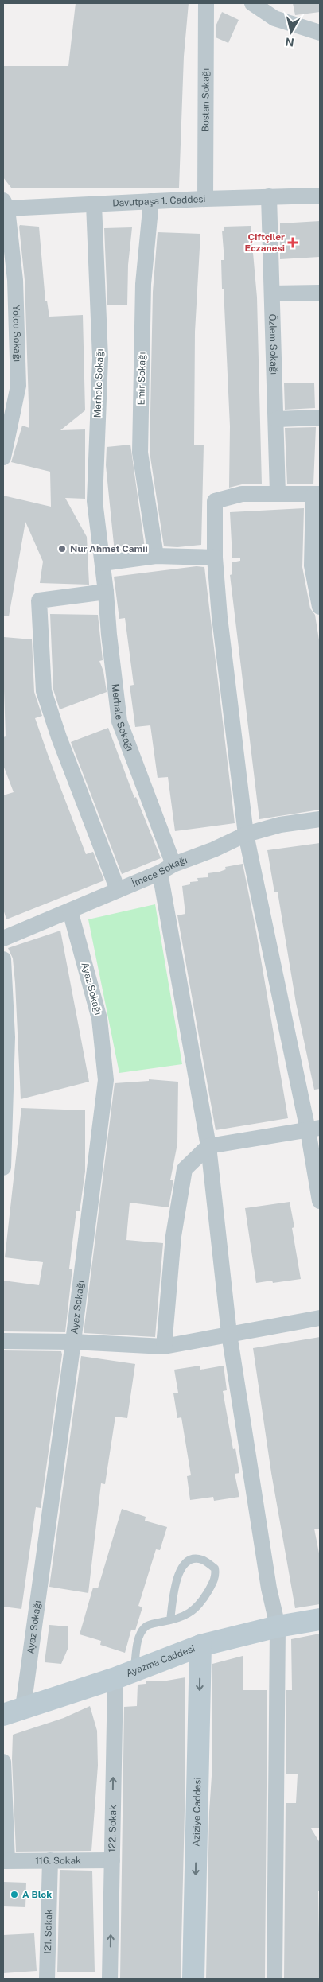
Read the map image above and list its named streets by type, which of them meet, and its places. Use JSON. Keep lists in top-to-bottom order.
{
  "streets": {
    "street": [
      "Bostan Sokağı",
      "Davutpaşa 1. Caddesi",
      "Yolcu Sokağı",
      "Özlem Sokağı",
      "Emir Sokağı",
      "Merhale Sokağı",
      "İmece Sokağı",
      "Ayaz Sokağı",
      "Ayazma Caddesi",
      "Aziziye Caddesi",
      "122. Sokak",
      "116. Sokak",
      "121. Sokak"
    ]
  },
  "crossings": [
    ["Bostan Sokağı", "Davutpaşa 1. Caddesi"],
    ["Davutpaşa 1. Caddesi", "Yolcu Sokağı"],
    ["Davutpaşa 1. Caddesi", "Özlem Sokağı"],
    ["Davutpaşa 1. Caddesi", "Emir Sokağı"],
    ["Davutpaşa 1. Caddesi", "Merhale Sokağı"],
    ["Merhale Sokağı", "İmece Sokağı"],
    ["Merhale Sokağı", "Ayazma Caddesi"],
    ["İmece Sokağı", "Ayaz Sokağı"],
    ["Ayaz Sokağı", "Ayazma Caddesi"],
    ["Ayazma Caddesi", "Aziziye Caddesi"],
    ["Ayazma Caddesi", "122. Sokak"],
    ["122. Sokak", "116. Sokak"],
    ["116. Sokak", "121. Sokak"]
  ],
  "places": {
    "health": ["Çiftçiler Eczanesi"],
    "other": ["Nur Ahmet Camii", "A Blok"]
  },
  "north": "bottom"
}
